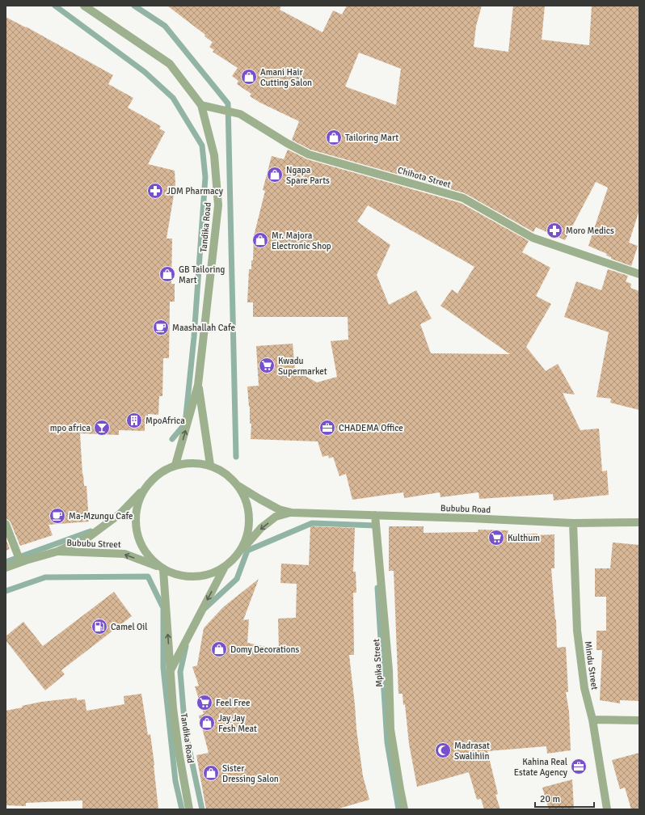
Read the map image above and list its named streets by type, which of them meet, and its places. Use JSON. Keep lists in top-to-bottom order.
{
  "streets": {
    "street": [
      "Chihota Street",
      "Tandika Road",
      "Bububu Road",
      "Bububu Street",
      "Mpika Street",
      "Mindu Street"
    ]
  },
  "crossings": [
    ["Chihota Street", "Tandika Road"],
    ["Tandika Road", "Bububu Street"],
    ["Bububu Road", "Mpika Street"],
    ["Bububu Road", "Mindu Street"]
  ],
  "one_way": ["Bububu Street"],
  "places": {
    "shop": [
      "Amani Hair Cutting Salon",
      "Tailoring Mart",
      "Ngapa Spare Parts",
      "Mr. Majora Electronic Shop",
      "GB Tailoring Mart",
      "Domy Decorations",
      "Jay Jay Fesh Meat",
      "Sister Dressing Salon"
    ],
    "pharmacy": ["JDM Pharmacy", "Moro Medics"],
    "cafe": ["Maashallah Cafe", "Ma-Mzungu Cafe"],
    "supermarket": ["Kwadu Supermarket", "Kulthum", "Feel Free"],
    "building": ["MpoAfrica"],
    "bar": ["mpo africa"],
    "office": ["CHADEMA Office", "Kahina Real Estate Agency"],
    "fuel station": ["Camel Oil"],
    "mosque": ["Madrasat Swalihiin"]
  },
  "scale_bar": "20 m"
}
